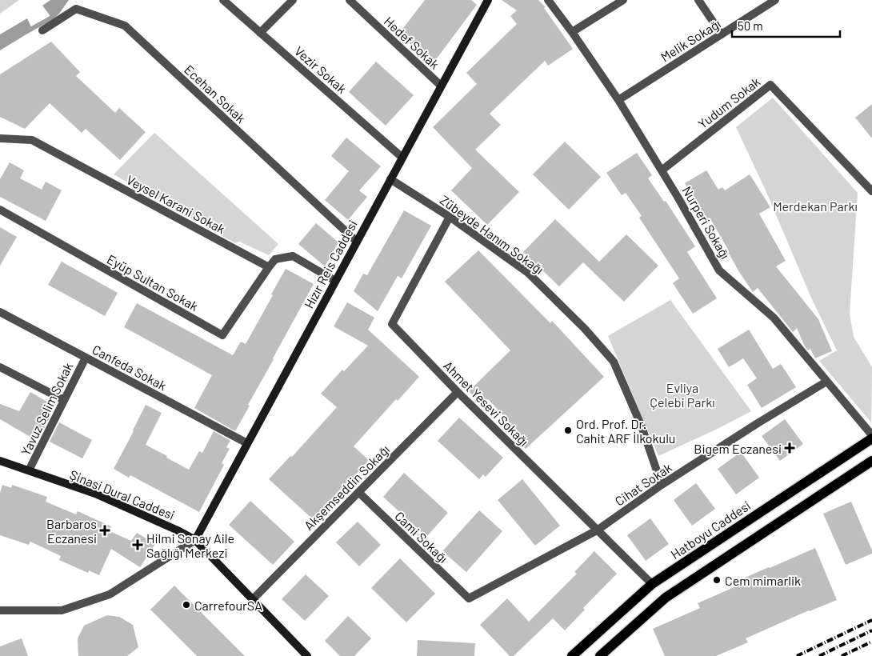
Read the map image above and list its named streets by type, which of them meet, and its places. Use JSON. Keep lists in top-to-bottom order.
{
  "streets": {
    "main road": ["Hatboyu Caddesi"],
    "street": [
      "Melik Sokağı",
      "Hedef Sokak",
      "Vezir Sokak",
      "Ecehan Sokak",
      "Yudum Sokak",
      "Veysel Karani Sokak",
      "Nurperi Sokağı",
      "Zübeyde Hanım Sokağı",
      "Hızır Reis Caddesi",
      "Eyüp Sultan Sokak",
      "Canfeda Sokak",
      "Ahmet Yesevi Sokağı",
      "Yavuz Selim Sokak",
      "Cihat Sokak",
      "Akşemseddin Sokağı",
      "Şinasi Dural Caddesi",
      "Cami Sokağı"
    ]
  },
  "crossings": [
    ["Melik Sokağı", "Nurperi Sokağı"],
    ["Hedef Sokak", "Hızır Reis Caddesi"],
    ["Vezir Sokak", "Hızır Reis Caddesi"],
    ["Ecehan Sokak", "Hızır Reis Caddesi"],
    ["Yudum Sokak", "Nurperi Sokağı"],
    ["Veysel Karani Sokak", "Eyüp Sultan Sokak"],
    ["Nurperi Sokağı", "Cihat Sokak"],
    ["Zübeyde Hanım Sokağı", "Hızır Reis Caddesi"],
    ["Zübeyde Hanım Sokağı", "Ahmet Yesevi Sokağı"],
    ["Zübeyde Hanım Sokağı", "Cihat Sokak"],
    ["Hızır Reis Caddesi", "Canfeda Sokak"],
    ["Hızır Reis Caddesi", "Şinasi Dural Caddesi"],
    ["Canfeda Sokak", "Yavuz Selim Sokak"],
    ["Ahmet Yesevi Sokağı", "Cihat Sokak"],
    ["Ahmet Yesevi Sokağı", "Akşemseddin Sokağı"],
    ["Ahmet Yesevi Sokağı", "Hatboyu Caddesi"],
    ["Yavuz Selim Sokak", "Şinasi Dural Caddesi"],
    ["Cihat Sokak", "Cami Sokağı"],
    ["Akşemseddin Sokağı", "Şinasi Dural Caddesi"],
    ["Akşemseddin Sokağı", "Cami Sokağı"]
  ],
  "parks": ["Merdekan Parkı", "Evliya Çelebi Parkı"],
  "places": {
    "other": ["Ord. Prof. Dr. Cahit ARF İlkokulu", "Cem mimarlik", "CarrefourSA"],
    "health": ["Bigem Eczanesi", "Barbaros Eczanesi", "Hilmi Sonay Aile Sağlığı Merkezi"]
  },
  "scale_bar": "50 m"
}
